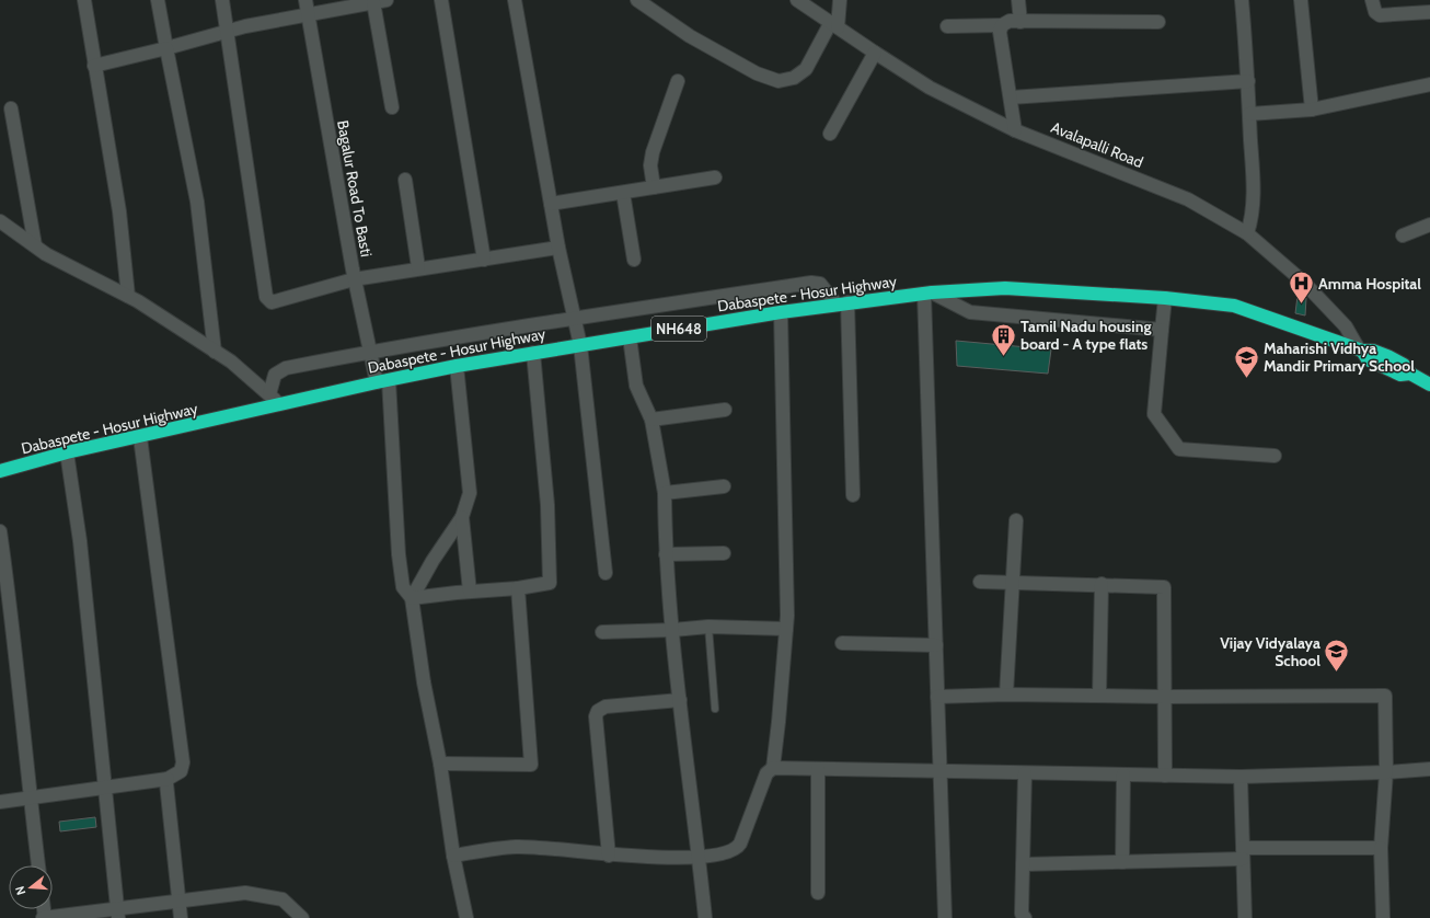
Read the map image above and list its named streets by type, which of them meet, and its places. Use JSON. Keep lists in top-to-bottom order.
{
  "streets": {
    "highway": ["Dabaspete - Hosur Highway", "NH648"],
    "street": ["Avalapalli Road", "Bagalur Road To Basti"]
  },
  "crossings": [
    ["Avalapalli Road", "Dabaspete - Hosur Highway"],
    ["Avalapalli Road", "NH648"],
    ["Bagalur Road To Basti", "Dabaspete - Hosur Highway"],
    ["Dabaspete - Hosur Highway", "NH648"]
  ],
  "places": {
    "hospital": ["Amma Hospital"],
    "building": ["Tamil Nadu housing board - A type flats"],
    "school or university": ["Maharishi Vidhya Mandir Primary School", "Vijay Vidyalaya School"]
  },
  "north": "left"
}
